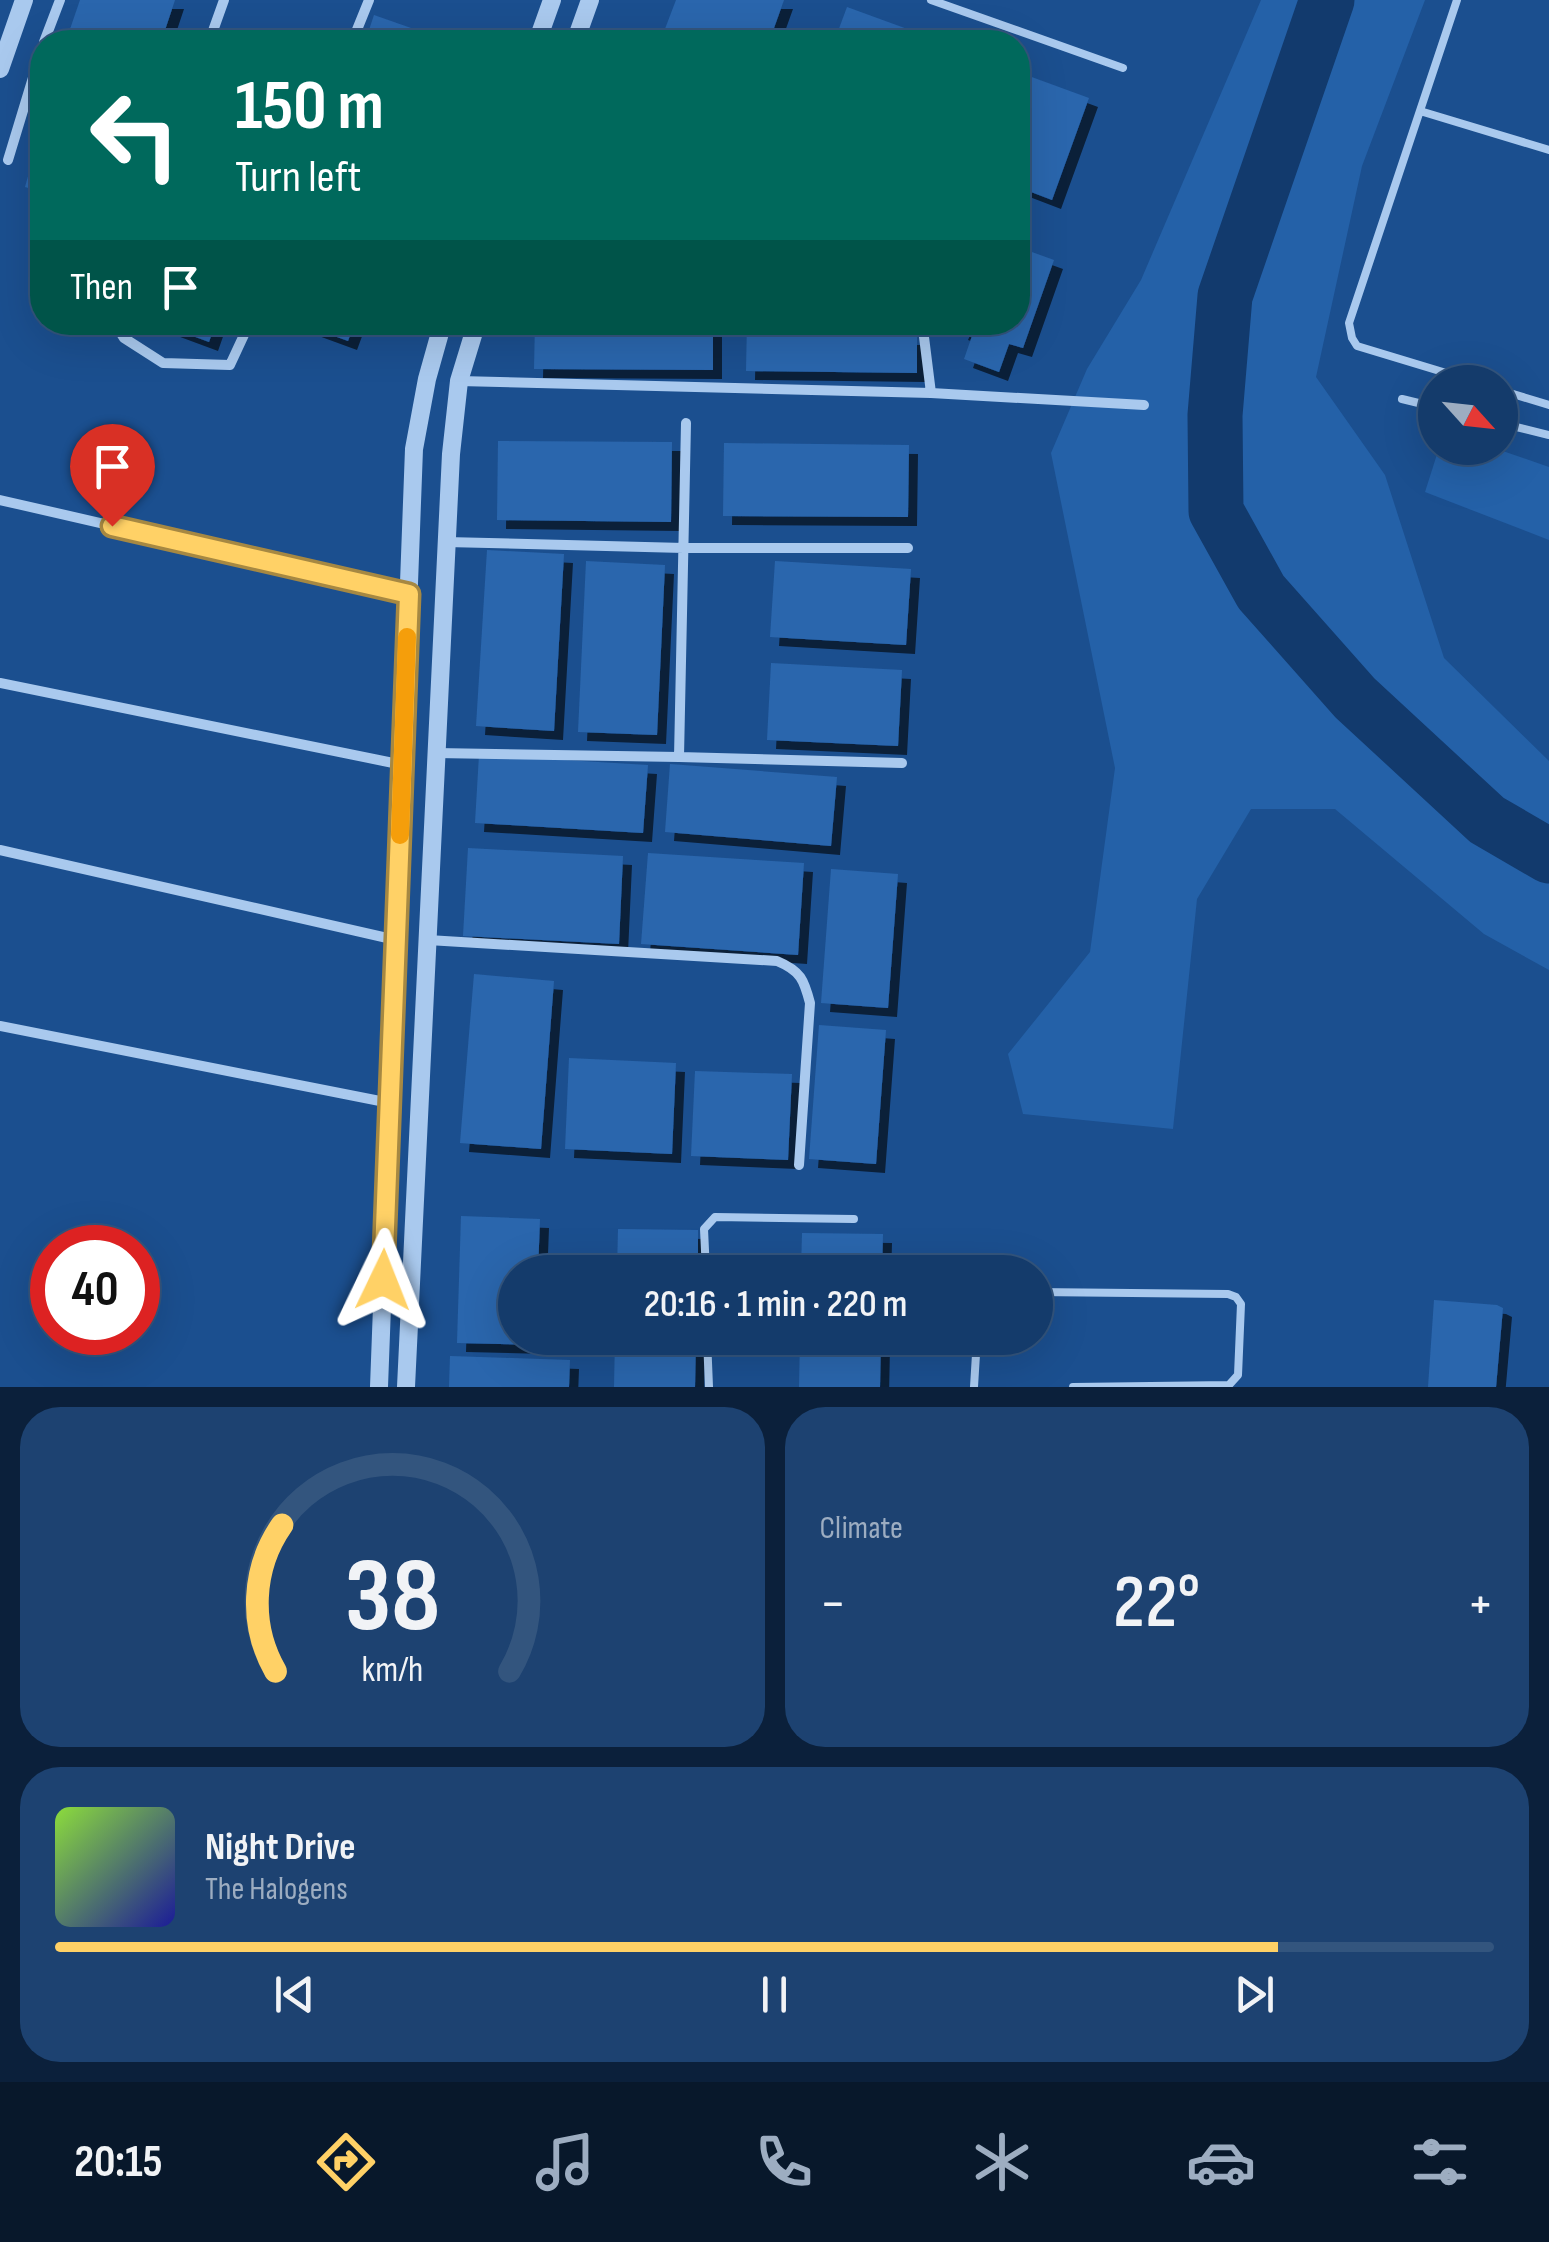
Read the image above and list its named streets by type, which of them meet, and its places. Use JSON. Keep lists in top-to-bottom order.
{
  "north": "bottom right",
  "page": {
    "turn": ["150 m", "Turn left"],
    "then": "Then",
    "limit": "40",
    "trip": "20:16 · 1 min · 220 m",
    "tile": "Climate",
    "heat": ["−", "22°", "+"],
    "song": ["Night Drive", "The Halogens"],
    "tabs": "20:15",
    "gauge": ["38", "km/h"]
  }
}
